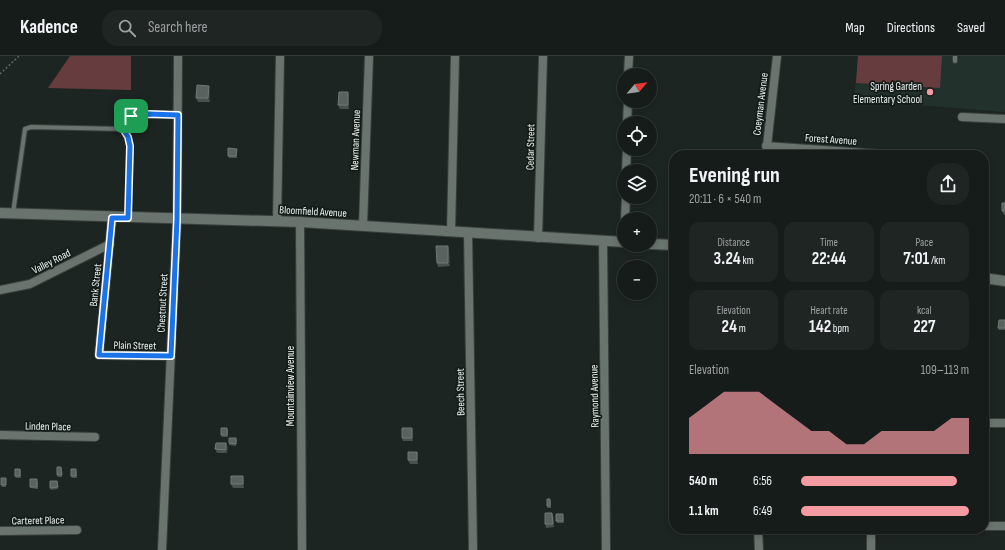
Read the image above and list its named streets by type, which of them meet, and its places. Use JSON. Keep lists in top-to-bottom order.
{
  "streets": {
    "street": [
      "Coeyman Avenue",
      "Forest Avenue",
      "Newman Avenue",
      "Cedar Street",
      "Bloomfield Avenue",
      "Valley Road",
      "Bank Street",
      "Chestnut Street",
      "Plain Street",
      "Mountainview Avenue",
      "Beech Street",
      "Raymond Avenue",
      "Linden Place",
      "Carteret Place"
    ]
  },
  "crossings": [
    ["Coeyman Avenue", "Forest Avenue"],
    ["Newman Avenue", "Bloomfield Avenue"],
    ["Cedar Street", "Bloomfield Avenue"],
    ["Bloomfield Avenue", "Bank Street"],
    ["Bloomfield Avenue", "Chestnut Street"],
    ["Bloomfield Avenue", "Mountainview Avenue"],
    ["Bloomfield Avenue", "Beech Street"],
    ["Bloomfield Avenue", "Raymond Avenue"],
    ["Valley Road", "Bank Street"],
    ["Bank Street", "Plain Street"],
    ["Chestnut Street", "Plain Street"]
  ],
  "places": ["Spring Garden Elementary School"],
  "north": "top right",
  "page": {
    "header": "Kadence",
    "search": "Search here",
    "nav": ["Map", "Directions", "Saved"],
    "map_buttons": ["+", "−"],
    "heading": ["Evening run", "20:11 · 6 × 540 m"],
    "stats": [
      ["Distance", "3.24 km"],
      ["Time", "22:44"],
      ["Pace", "7:01 /km"],
      ["Elevation", "24 m"],
      ["Heart rate", "142 bpm"],
      ["kcal", "227"]
    ],
    "chart": ["Elevation", "109–113 m"],
    "list": [
      {
        "name": "540 m",
        "note": "6:56"
      },
      {
        "name": "1.1 km",
        "note": "6:49"
      }
    ]
  }
}
